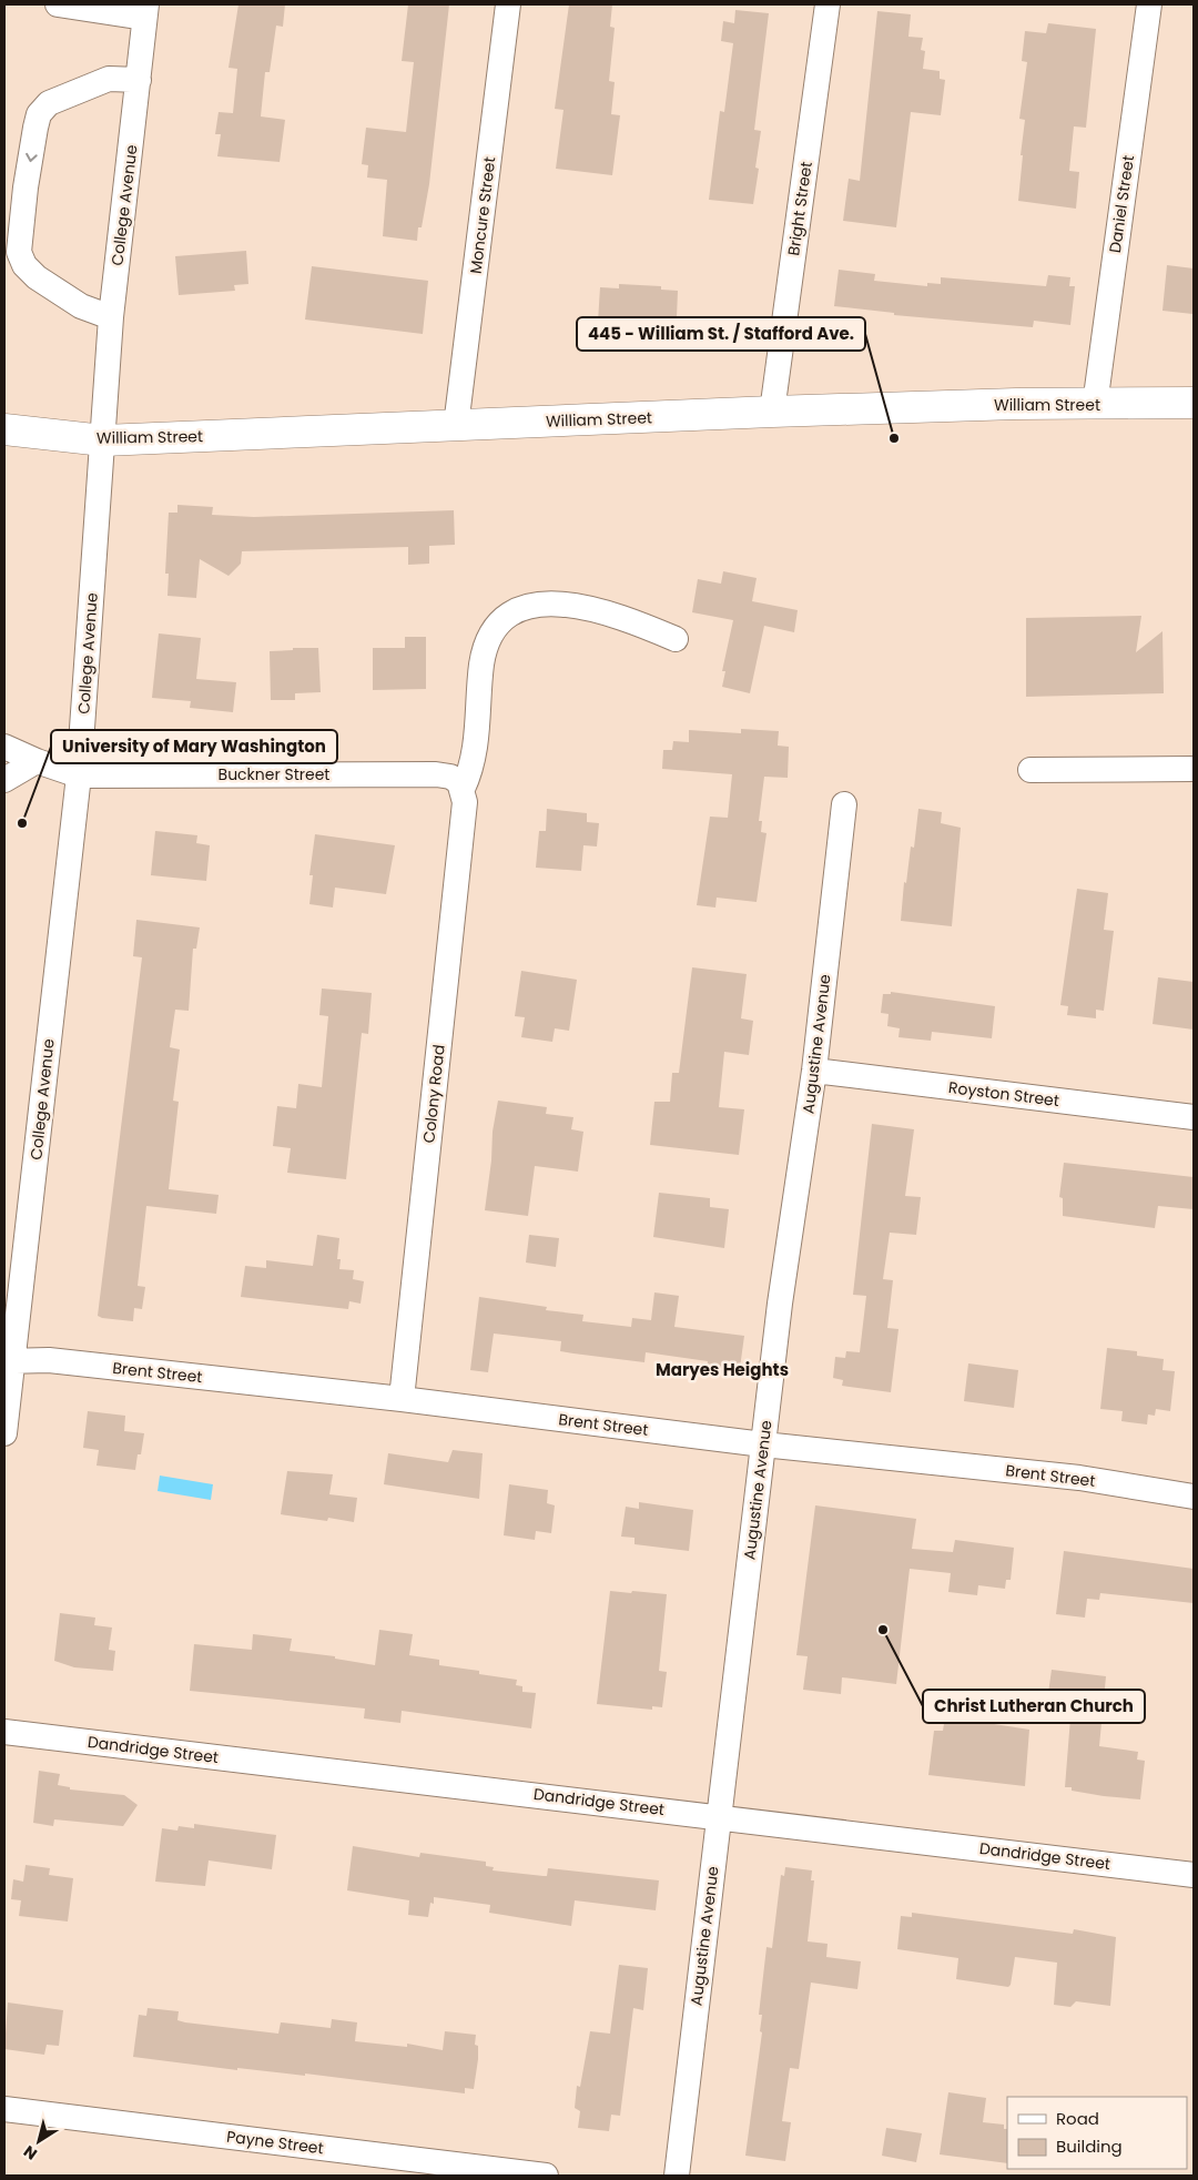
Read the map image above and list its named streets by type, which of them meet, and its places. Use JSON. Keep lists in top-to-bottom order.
{
  "streets": {
    "main road": ["William Street"],
    "street": [
      "Daniel Street",
      "College Avenue",
      "Bright Street",
      "Moncure Street",
      "Buckner Street",
      "Augustine Avenue",
      "Colony Road",
      "Royston Street",
      "Brent Street",
      "Dandridge Street",
      "Payne Street"
    ]
  },
  "crossings": [
    ["Daniel Street", "William Street"],
    ["College Avenue", "William Street"],
    ["College Avenue", "Buckner Street"],
    ["College Avenue", "Brent Street"],
    ["Bright Street", "William Street"],
    ["Moncure Street", "William Street"],
    ["Buckner Street", "Colony Road"],
    ["Augustine Avenue", "Royston Street"],
    ["Augustine Avenue", "Brent Street"],
    ["Augustine Avenue", "Dandridge Street"],
    ["Colony Road", "Brent Street"]
  ],
  "districts": ["Maryes Heights"],
  "places": ["445 - William St. / Stafford Ave.", "University of Mary Washington", "Christ Lutheran Church"],
  "legend": ["Road", "Building"],
  "north": "bottom left"
}
